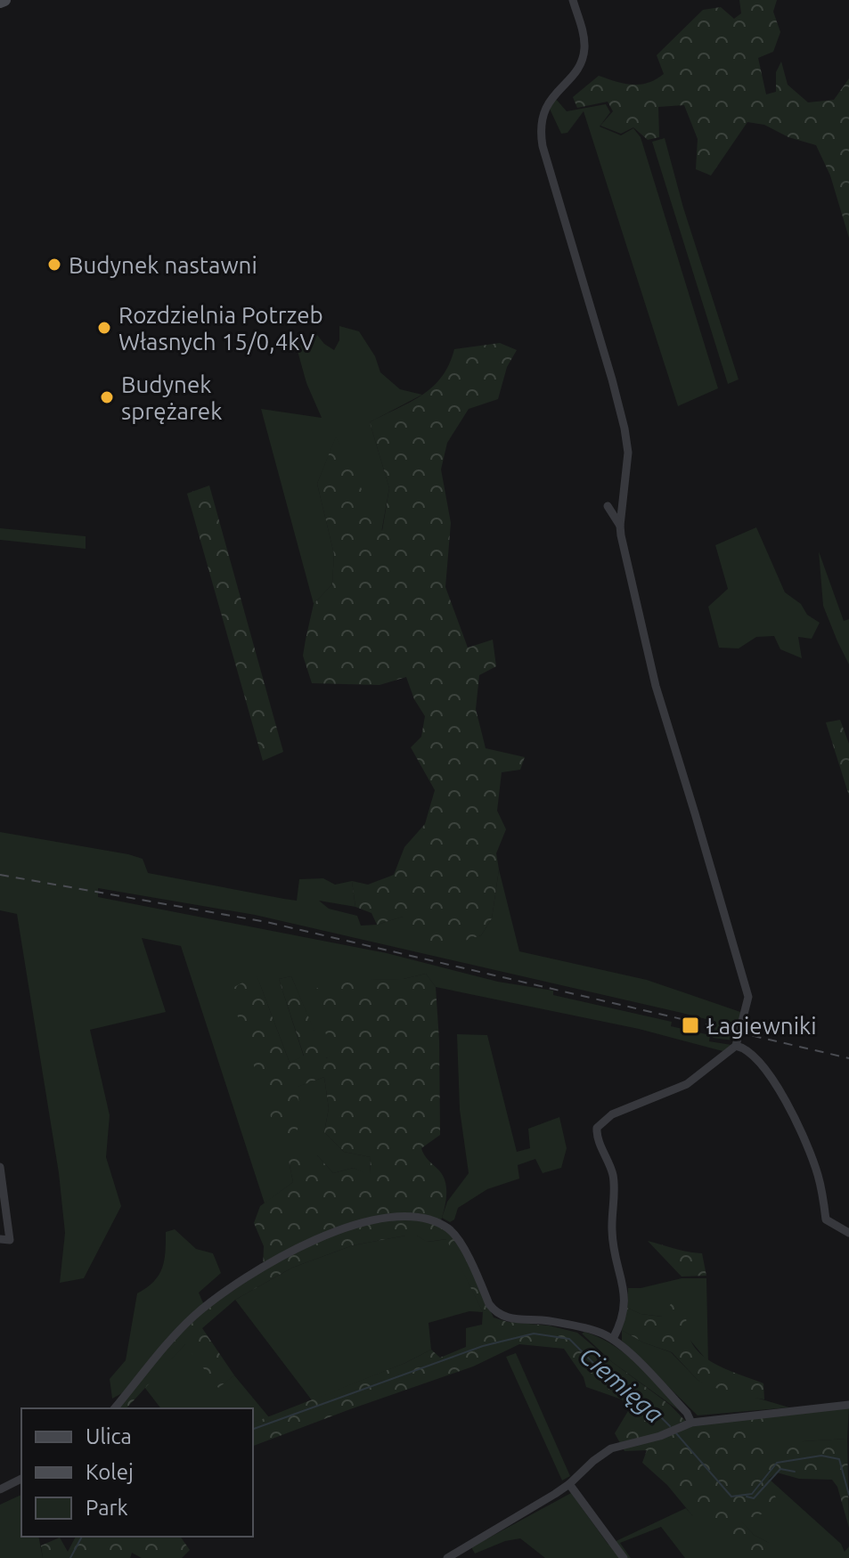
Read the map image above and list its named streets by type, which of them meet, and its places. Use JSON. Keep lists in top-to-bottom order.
{
  "water": ["Ciemięga"],
  "places": {
    "other": ["Budynek nastawni", "Rozdzielnia Potrzeb Własnych 15/0,4kV", "Budynek sprężarek"],
    "transit": ["Łagiewniki"]
  },
  "legend": ["Ulica", "Kolej", "Park"]
}
